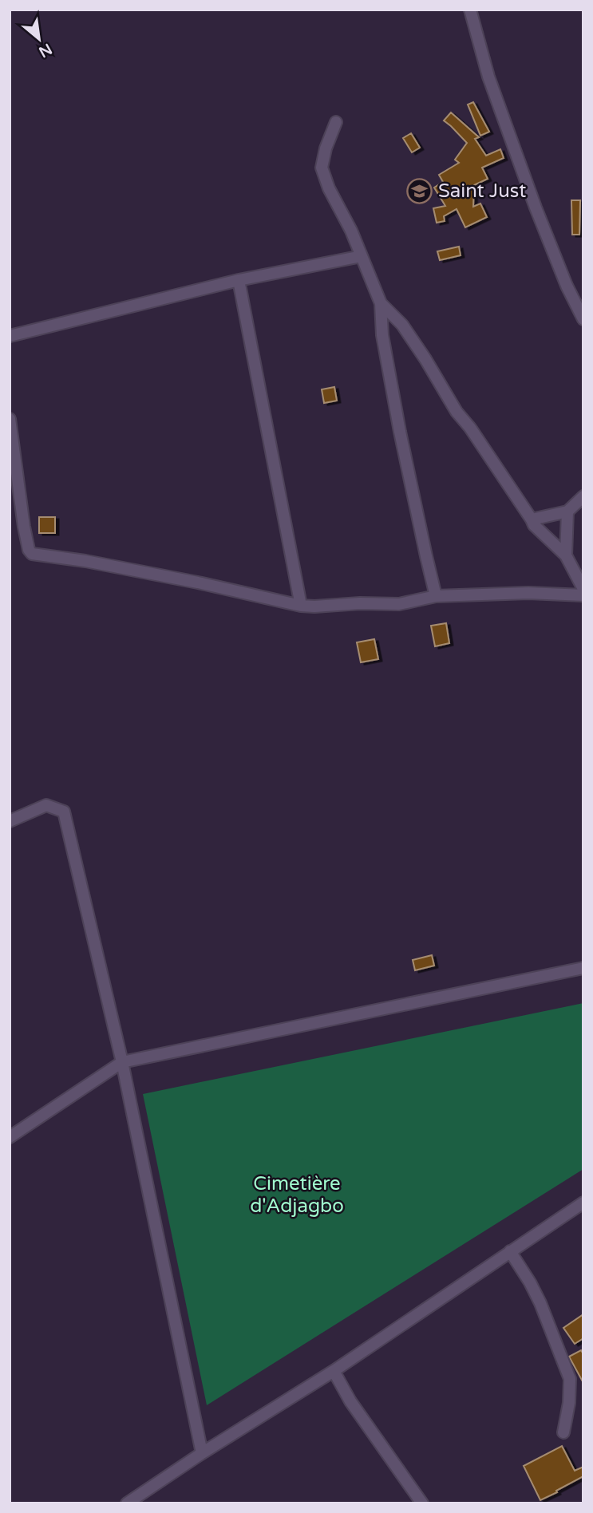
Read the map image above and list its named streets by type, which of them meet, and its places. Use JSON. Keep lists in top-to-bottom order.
{
  "parks": ["Cimetière d'Adjagbo"],
  "places": {
    "school or university": ["Saint Just"]
  },
  "north": "bottom right"
}
